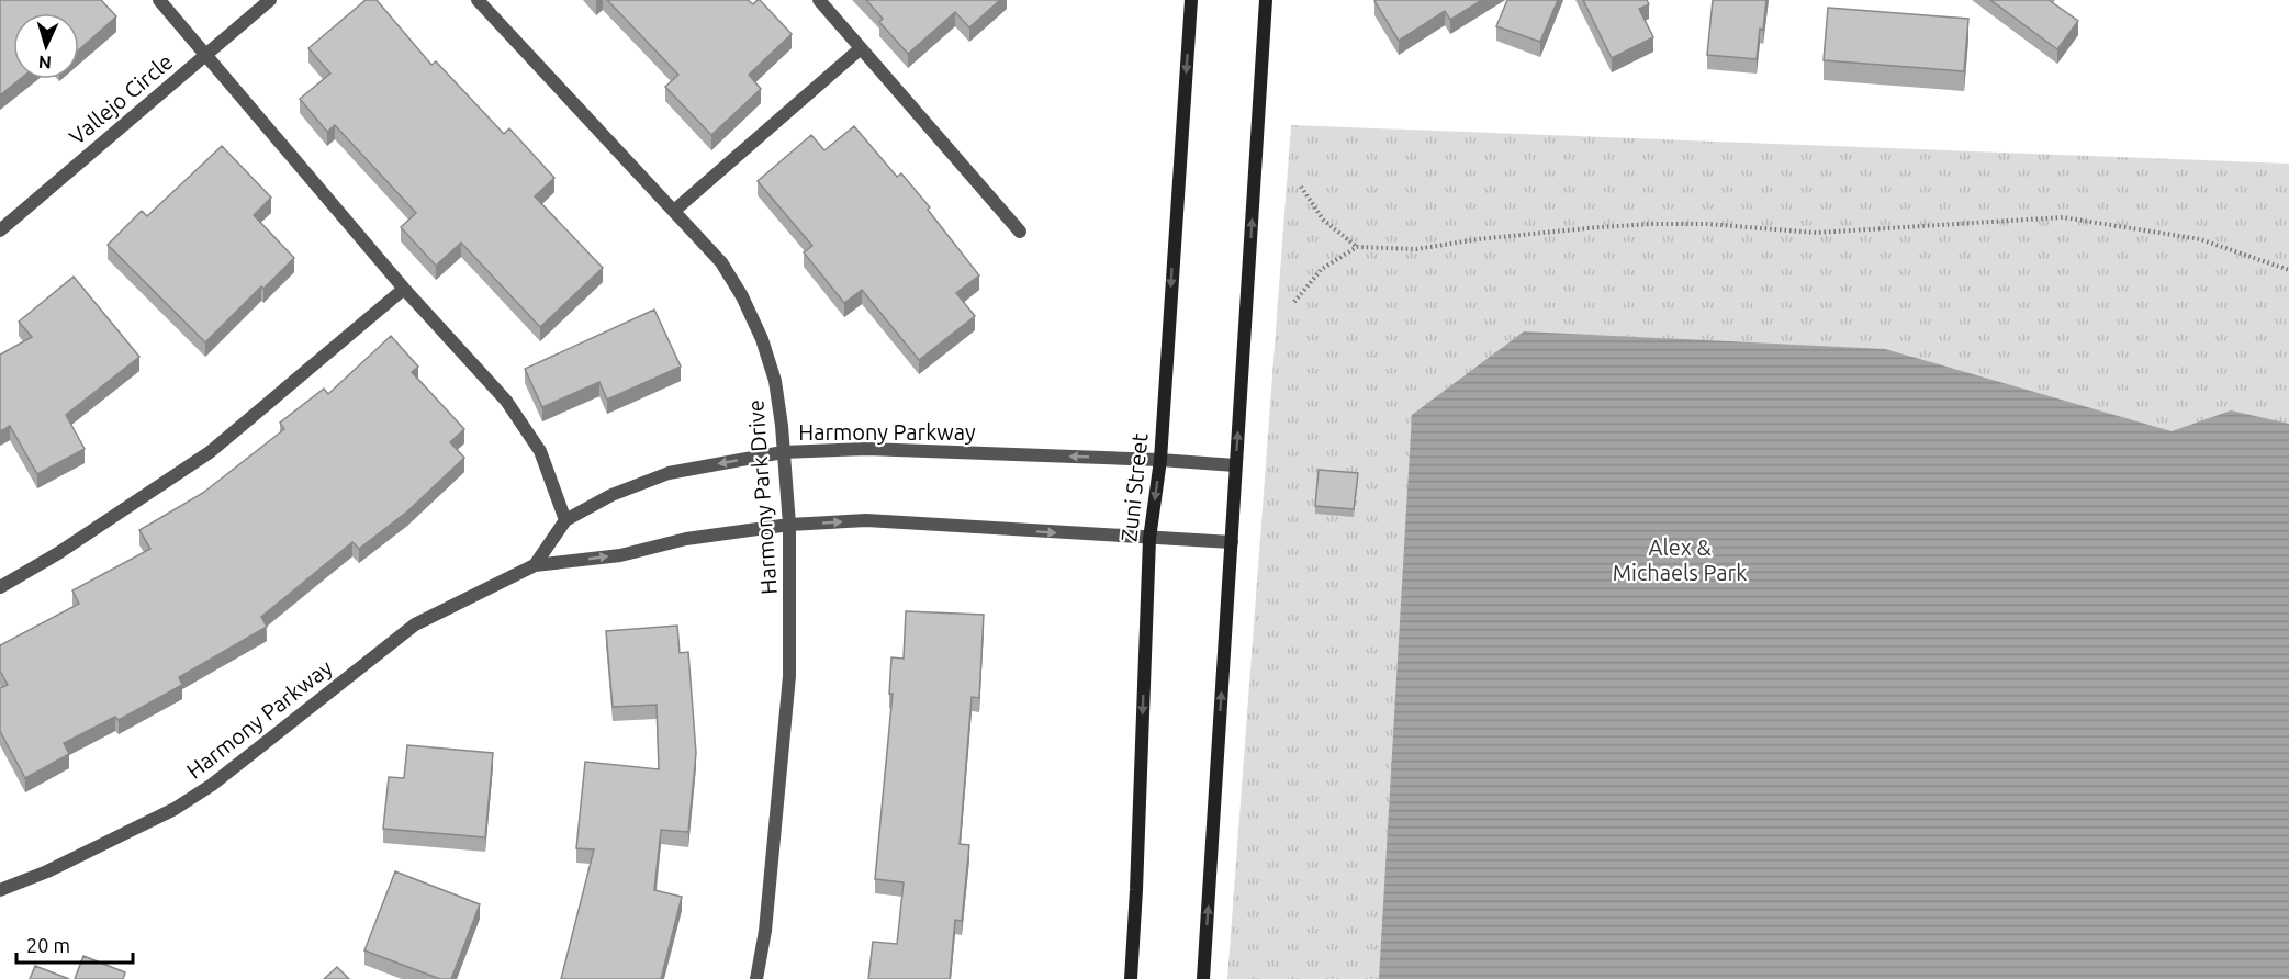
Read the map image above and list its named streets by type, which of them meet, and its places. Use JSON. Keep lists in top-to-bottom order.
{
  "streets": {
    "main road": ["Zuni Street"],
    "street": ["Vallejo Circle", "Harmony Parkway", "Harmony Park Drive"]
  },
  "crossings": [
    ["Harmony Parkway", "Zuni Street"],
    ["Harmony Parkway", "Harmony Park Drive"]
  ],
  "parks": ["Alex & Michaels Park"],
  "scale_bar": "20 m",
  "north": "bottom"
}
